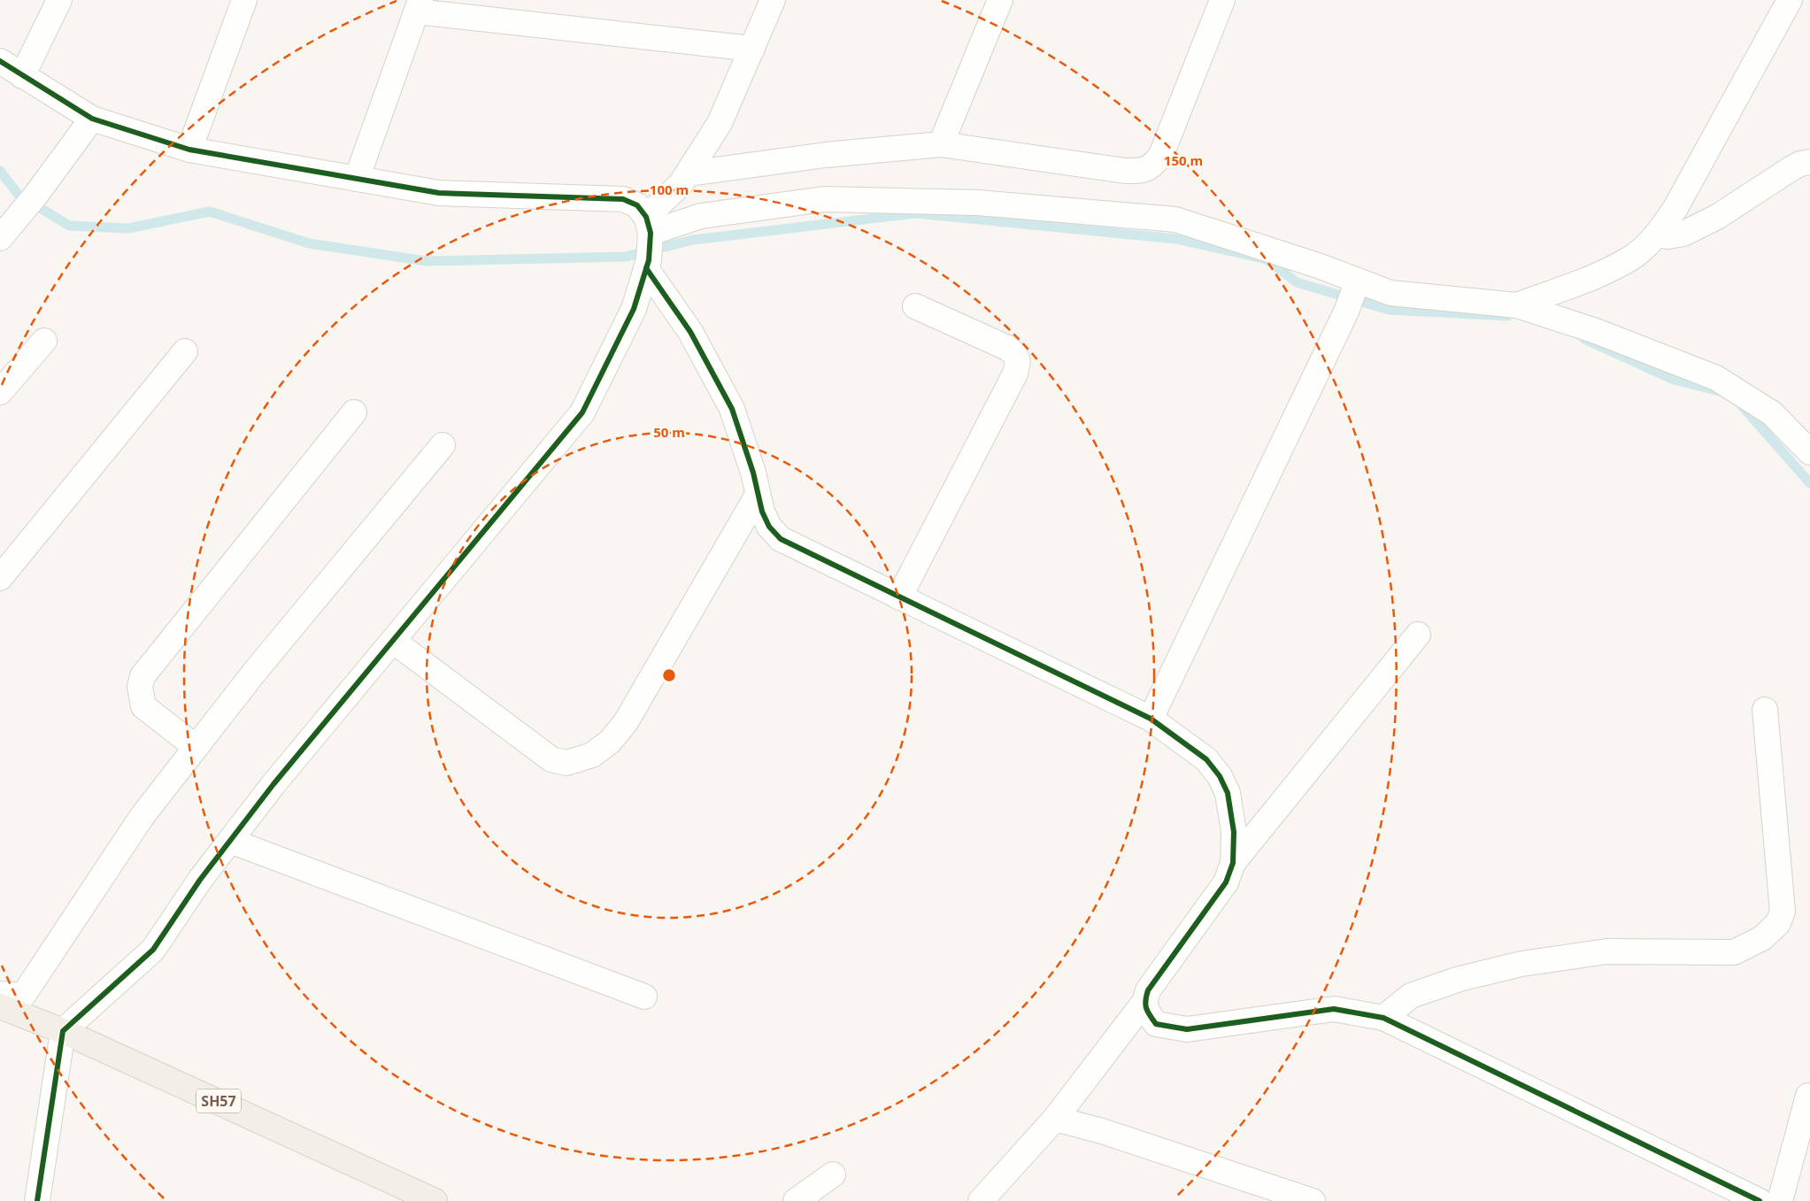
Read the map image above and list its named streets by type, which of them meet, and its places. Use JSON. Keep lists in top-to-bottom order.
{
  "streets": {
    "main road": ["SH57"]
  },
  "rings": ["150 m", "100 m", "50 m"]
}
